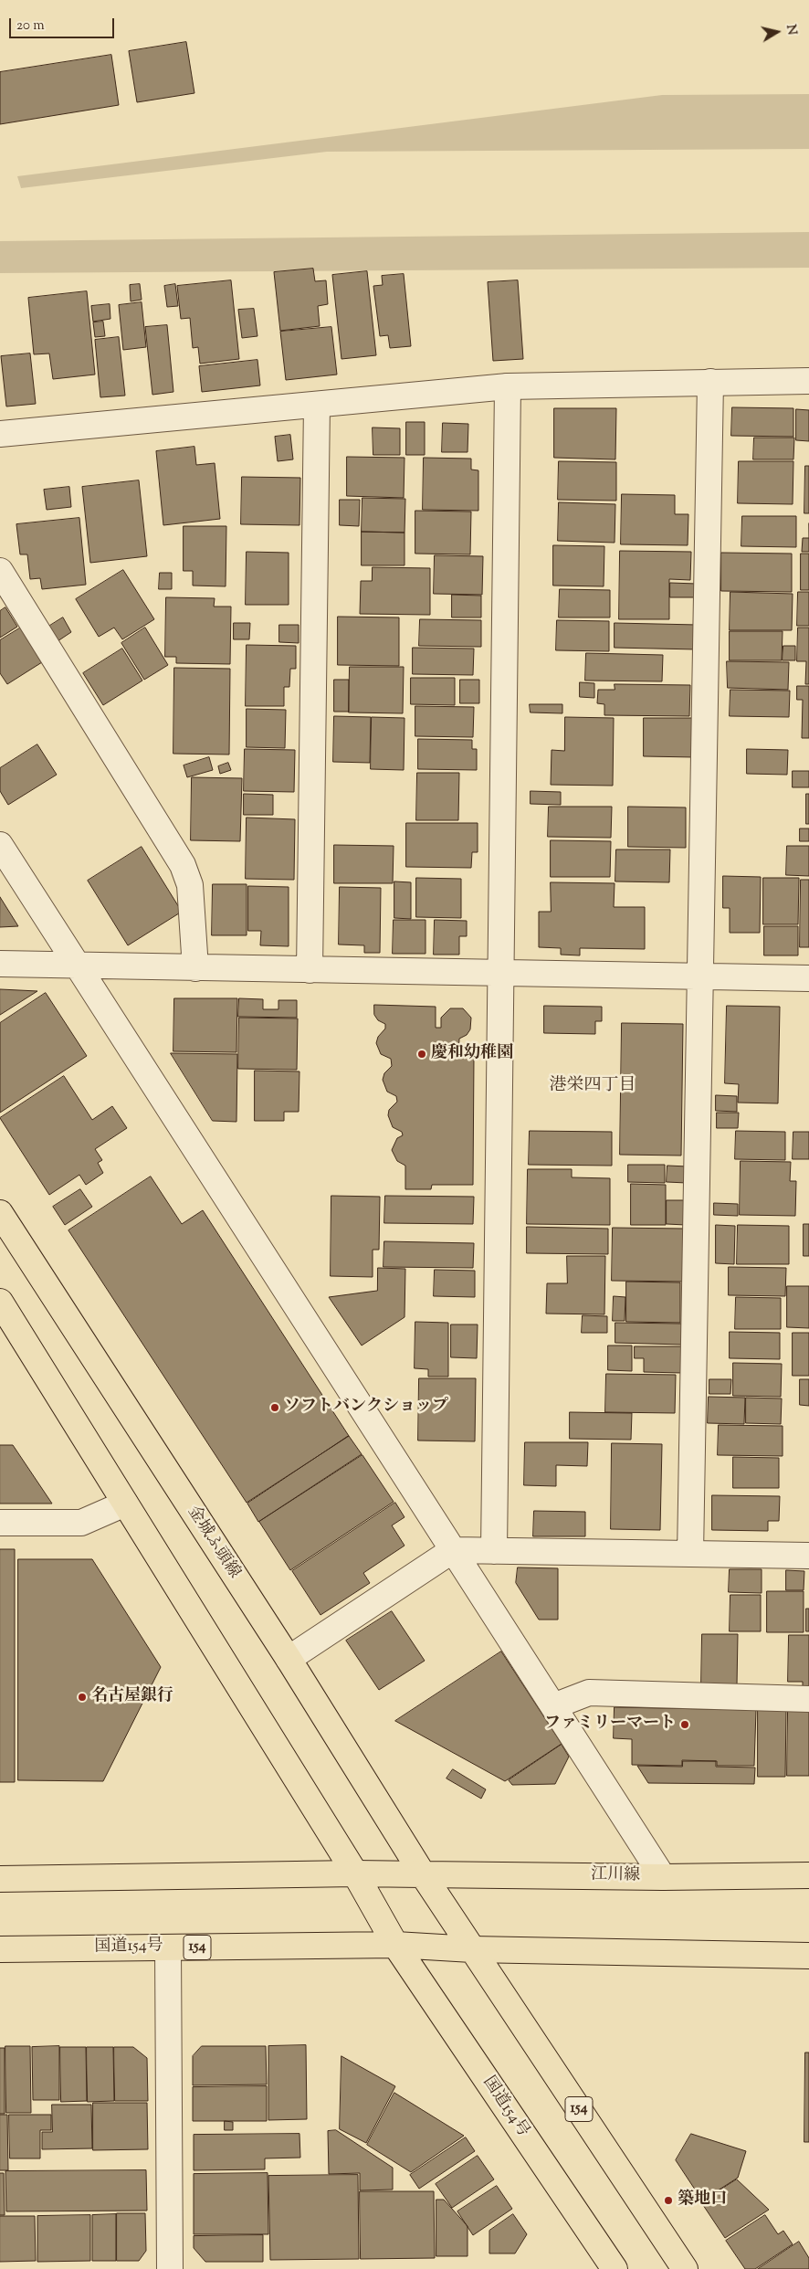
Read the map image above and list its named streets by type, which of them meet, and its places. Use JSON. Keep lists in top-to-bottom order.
{
  "streets": {
    "main road": [
      "金城ふ頭線",
      "江川線",
      "国道154号",
      "154"
    ]
  },
  "crossings": [
    ["金城ふ頭線", "江川線"],
    ["金城ふ頭線", "154"],
    ["江川線", "154"],
    ["国道154号", "154"]
  ],
  "districts": ["港栄四丁目"],
  "places": [
    "慶和幼稚園",
    "ソフトバンクショップ",
    "名古屋銀行",
    "ファミリーマート",
    "築地口"
  ],
  "scale_bar": "20 m",
  "north": "right"
}
